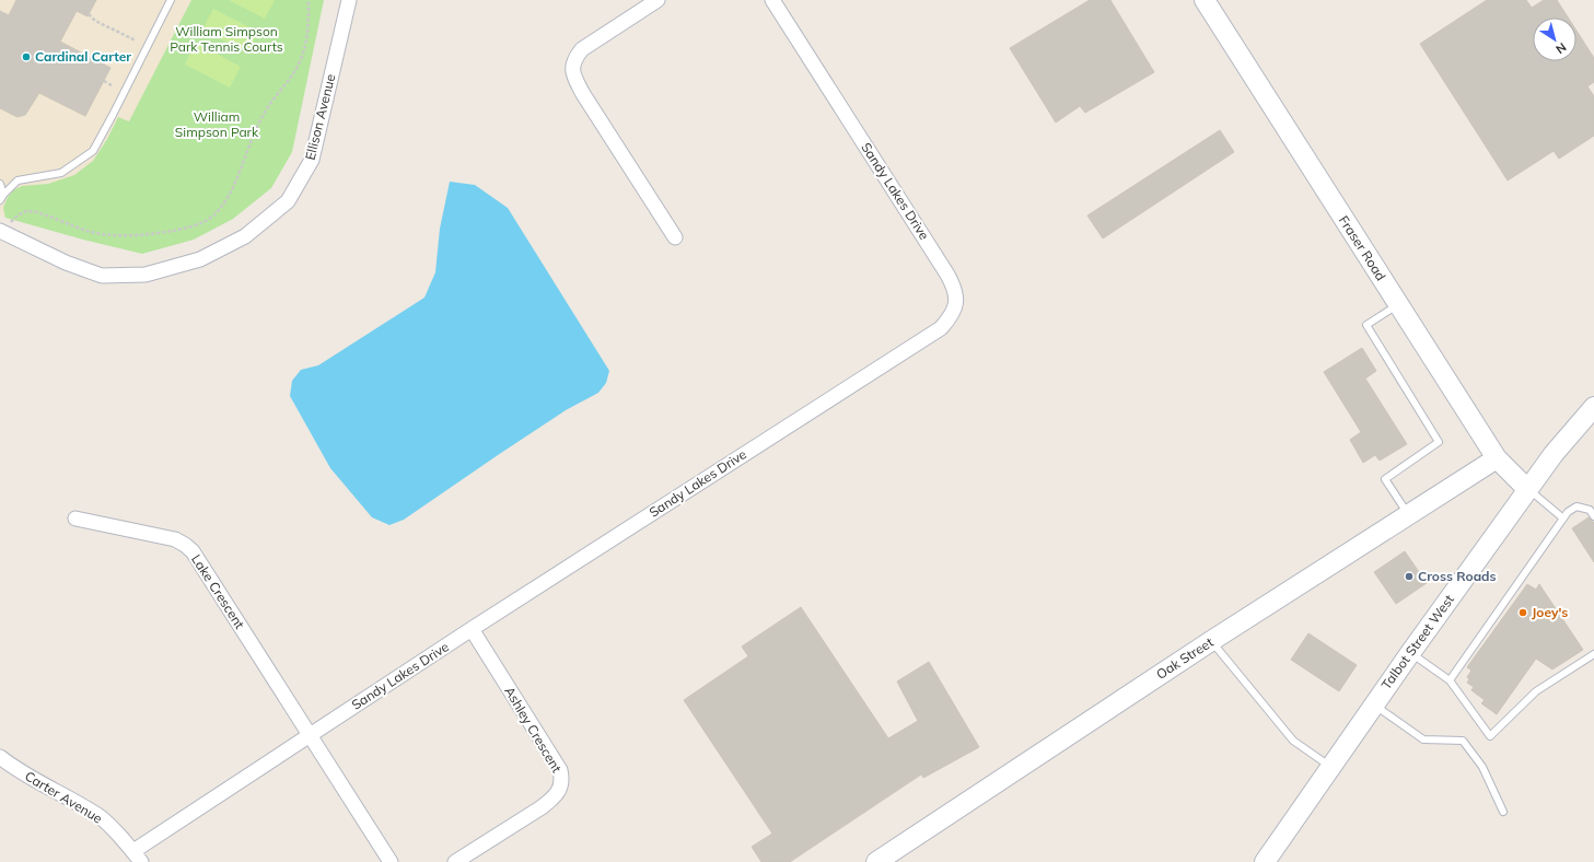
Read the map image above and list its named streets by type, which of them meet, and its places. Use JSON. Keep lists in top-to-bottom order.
{
  "streets": {
    "main road": ["Fraser Road", "Talbot Street West", "Oak Street"],
    "street": [
      "Ellison Avenue",
      "Sandy Lakes Drive",
      "Lake Crescent",
      "Ashley Crescent",
      "Carter Avenue"
    ]
  },
  "crossings": [
    ["Sandy Lakes Drive", "Lake Crescent"],
    ["Sandy Lakes Drive", "Ashley Crescent"],
    ["Sandy Lakes Drive", "Carter Avenue"],
    ["Fraser Road", "Talbot Street West"],
    ["Fraser Road", "Oak Street"]
  ],
  "parks": ["William Simpson Park Tennis Courts", "William Simpson Park"],
  "places": ["Cardinal Carter", "Cross Roads", "Joey's"],
  "north": "bottom right"
}
